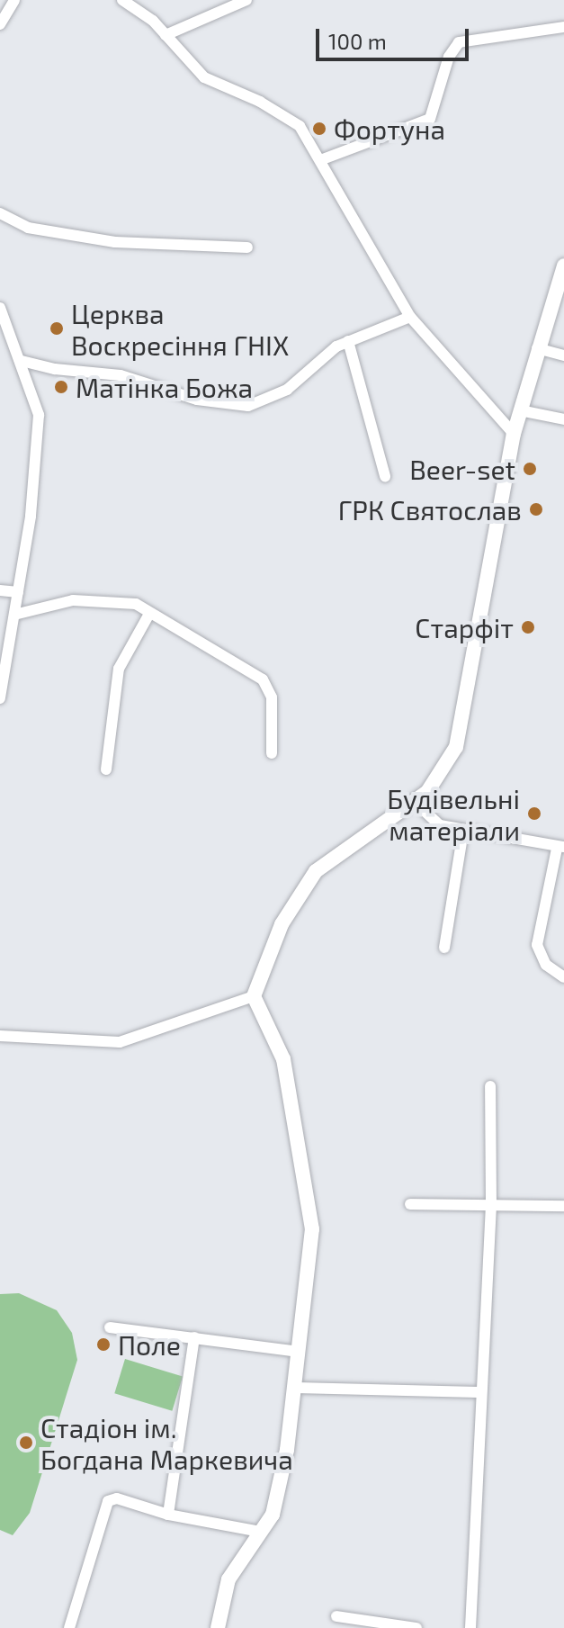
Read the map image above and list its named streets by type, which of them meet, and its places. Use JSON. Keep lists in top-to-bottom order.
{
  "places": [
    "Фортуна",
    "Церква Воскресіння ГНІХ",
    "Матінка Божа",
    "Beer-set",
    "ГРК Святослав",
    "Старфіт",
    "Будівельні матеріали",
    "Поле",
    "Стадіон ім. Богдана Маркевича"
  ],
  "scale_bar": "100 m"
}
